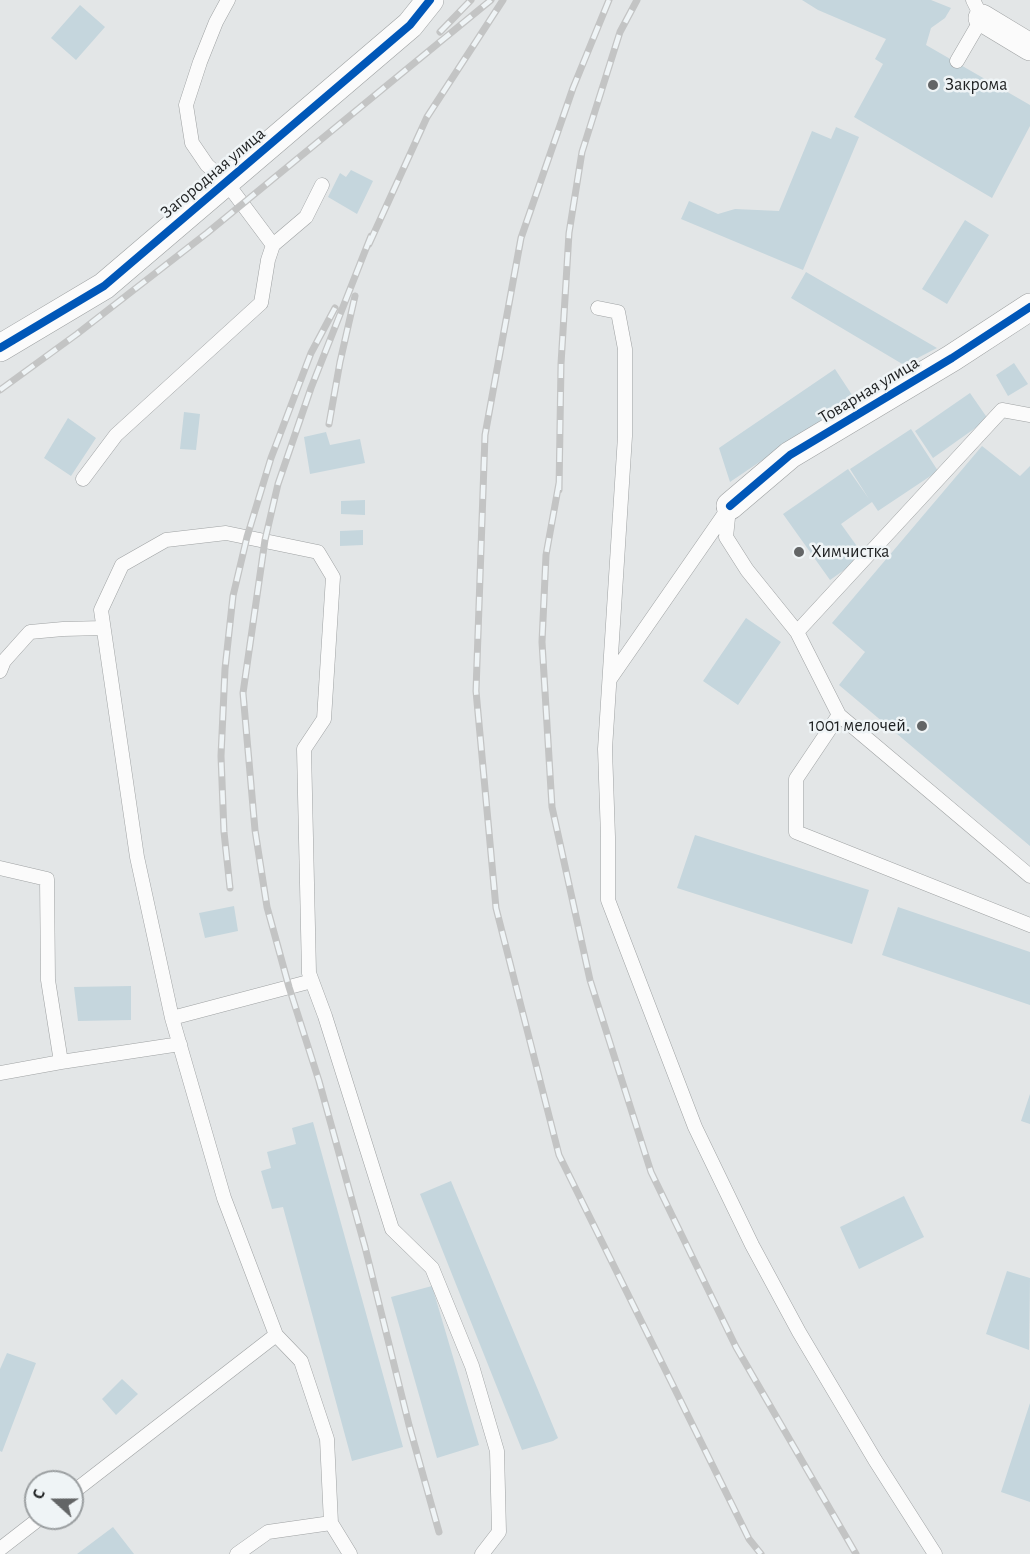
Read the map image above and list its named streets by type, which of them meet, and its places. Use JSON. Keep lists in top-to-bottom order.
{
  "streets": {
    "street": ["Загородная улица", "Товарная улица"]
  },
  "places": ["Закрома", "Химчистка", "1001 мелочей."],
  "north": "left"
}
